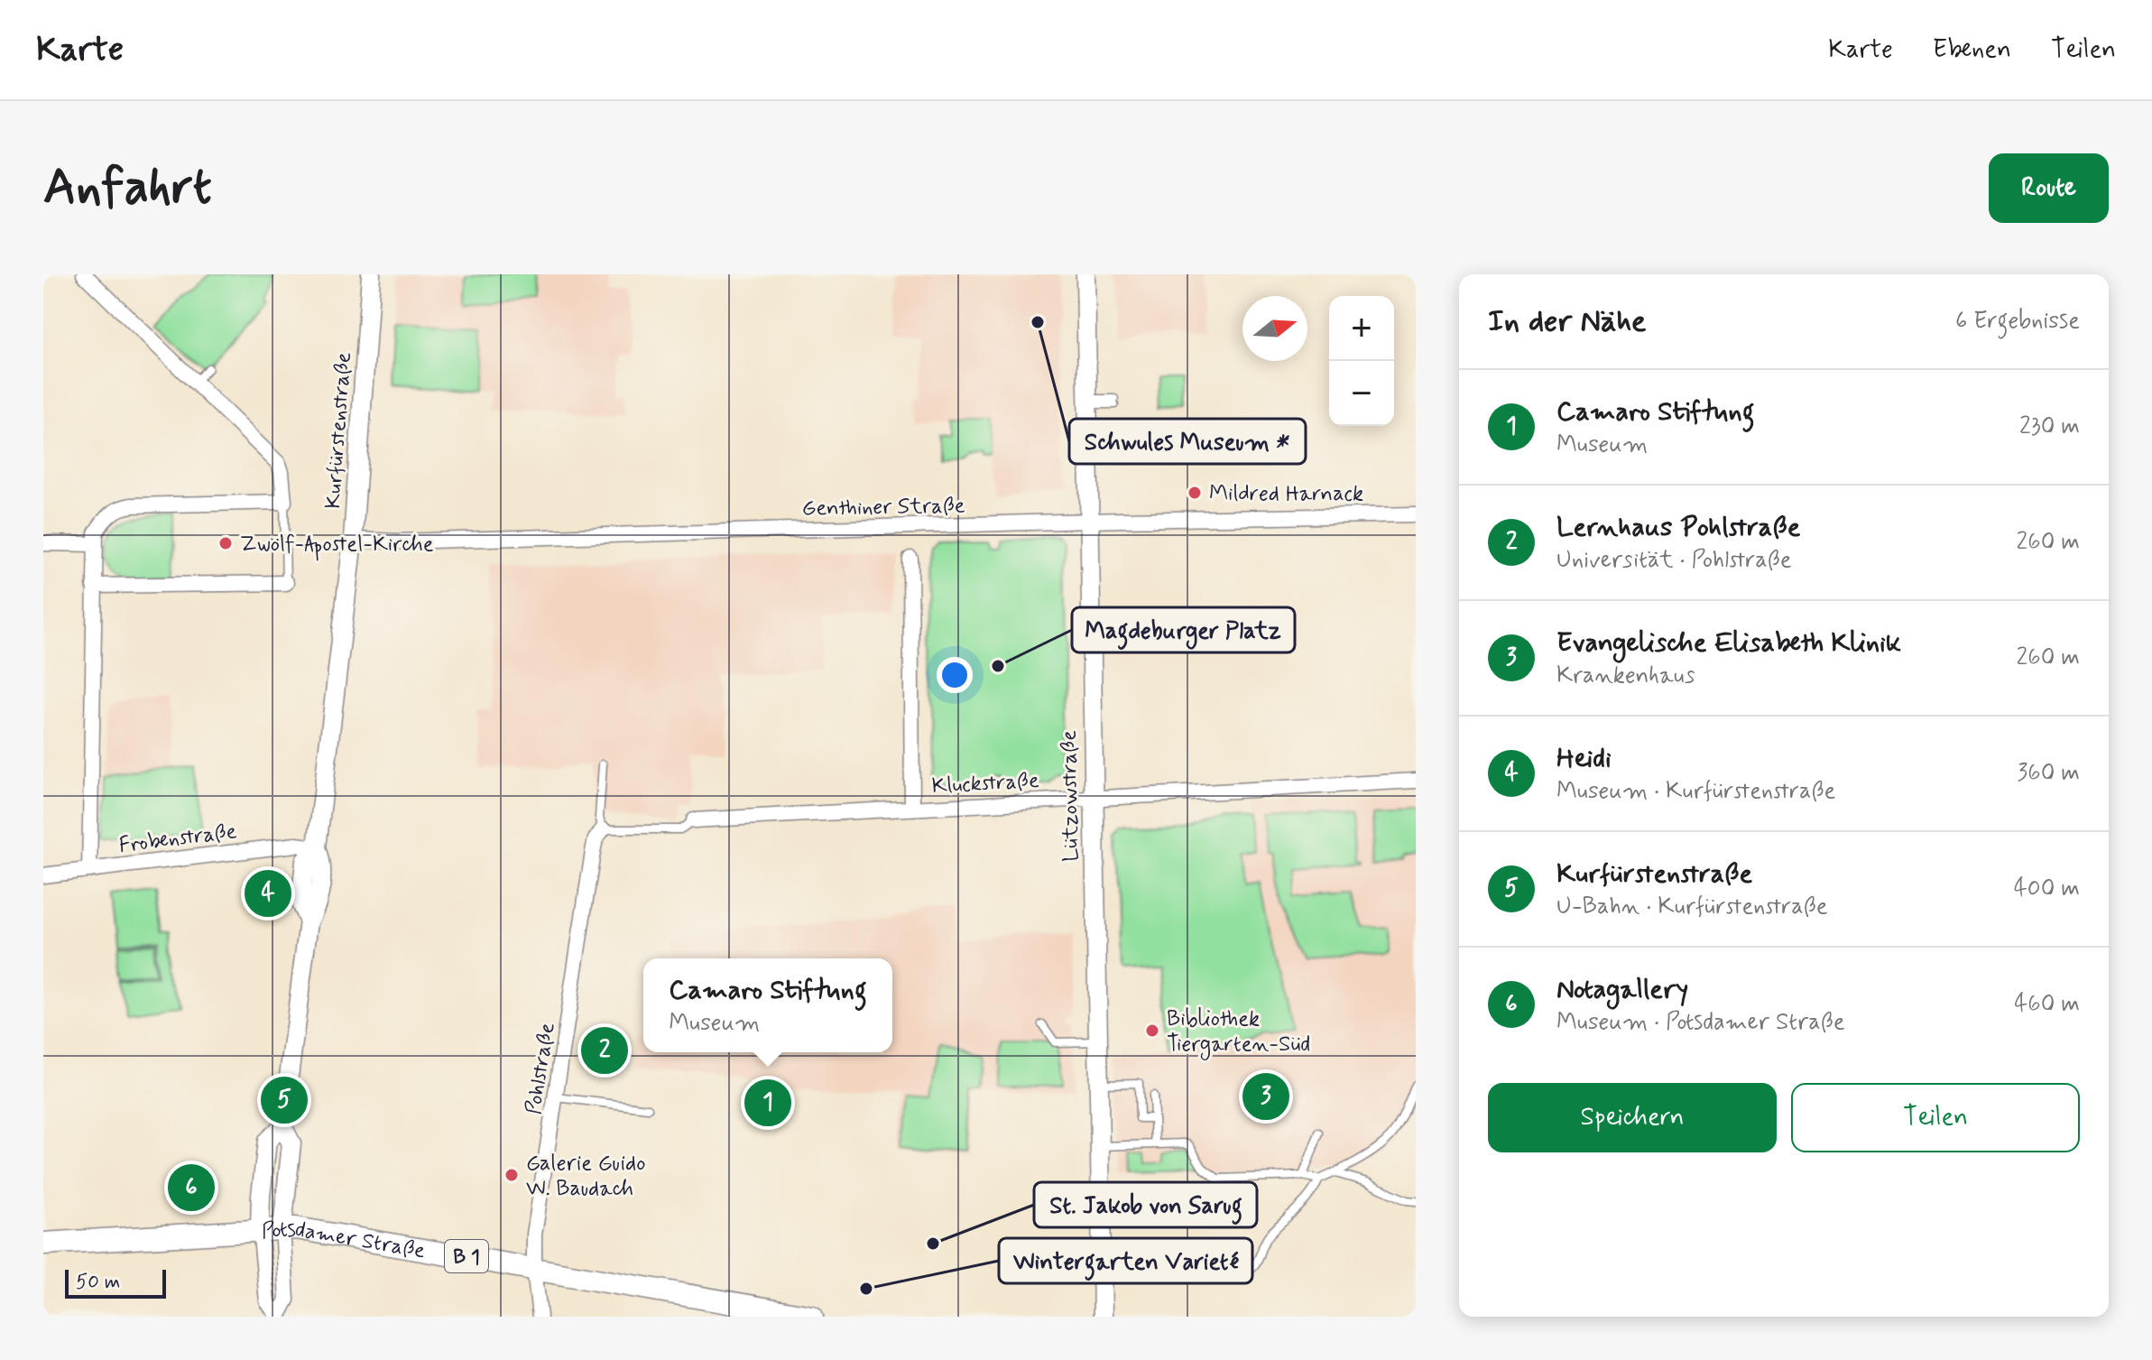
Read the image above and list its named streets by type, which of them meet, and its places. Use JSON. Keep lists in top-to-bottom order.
{
  "streets": {
    "main road": ["Potsdamer Straße", "B 1"],
    "street": [
      "Kurfürstenstraße",
      "Genthiner Straße",
      "Kluckstraße",
      "Lützowstraße",
      "Frobenstraße",
      "Pohlstraße"
    ]
  },
  "crossings": [
    ["Kurfürstenstraße", "Genthiner Straße"],
    ["Kurfürstenstraße", "Frobenstraße"],
    ["Kurfürstenstraße", "Potsdamer Straße"],
    ["Genthiner Straße", "Lützowstraße"],
    ["Kluckstraße", "Lützowstraße"],
    ["Kluckstraße", "Pohlstraße"],
    ["Pohlstraße", "Potsdamer Straße"]
  ],
  "places": [
    "Schwules Museum *",
    "Mildred Harnack",
    "Zwölf-Apostel-Kirche",
    "Magdeburger Platz",
    "Bibliothek Tiergarten-Süd",
    "Galerie Guido W. Baudach",
    "St. Jakob von Sarug",
    "Wintergarten Varieté"
  ],
  "scale_bar": "50 m",
  "north": "right",
  "page": {
    "header": "Karte",
    "nav": ["Karte", "Ebenen", "Teilen"],
    "buttons": [
      "Route",
      ["Speichern", "Teilen"]
    ],
    "title": "Anfahrt",
    "heading": ["In der Nähe", "6 Ergebnisse"],
    "map_buttons": ["+", "−"],
    "list": [
      {
        "mark": "1",
        "name": "Camaro Stiftung",
        "note": "Museum",
        "value": "230 m"
      },
      {
        "mark": "2",
        "name": "Lernhaus Pohlstraße",
        "note": "Universität · Pohlstraße",
        "value": "260 m"
      },
      {
        "mark": "3",
        "name": "Evangelische Elisabeth Klinik",
        "note": "Krankenhaus",
        "value": "260 m"
      },
      {
        "mark": "4",
        "name": "Heidi",
        "note": "Museum · Kurfürstenstraße",
        "value": "360 m"
      },
      {
        "mark": "5",
        "name": "Kurfürstenstraße",
        "note": "U-Bahn · Kurfürstenstraße",
        "value": "400 m"
      },
      {
        "mark": "6",
        "name": "Notagallery",
        "note": "Museum · Potsdamer Straße",
        "value": "460 m"
      }
    ],
    "pins": [
      "4",
      "2",
      "3",
      "5",
      "1",
      "6"
    ],
    "popup": ["Camaro Stiftung", "Museum"],
    "scale": "50 m"
  }
}
